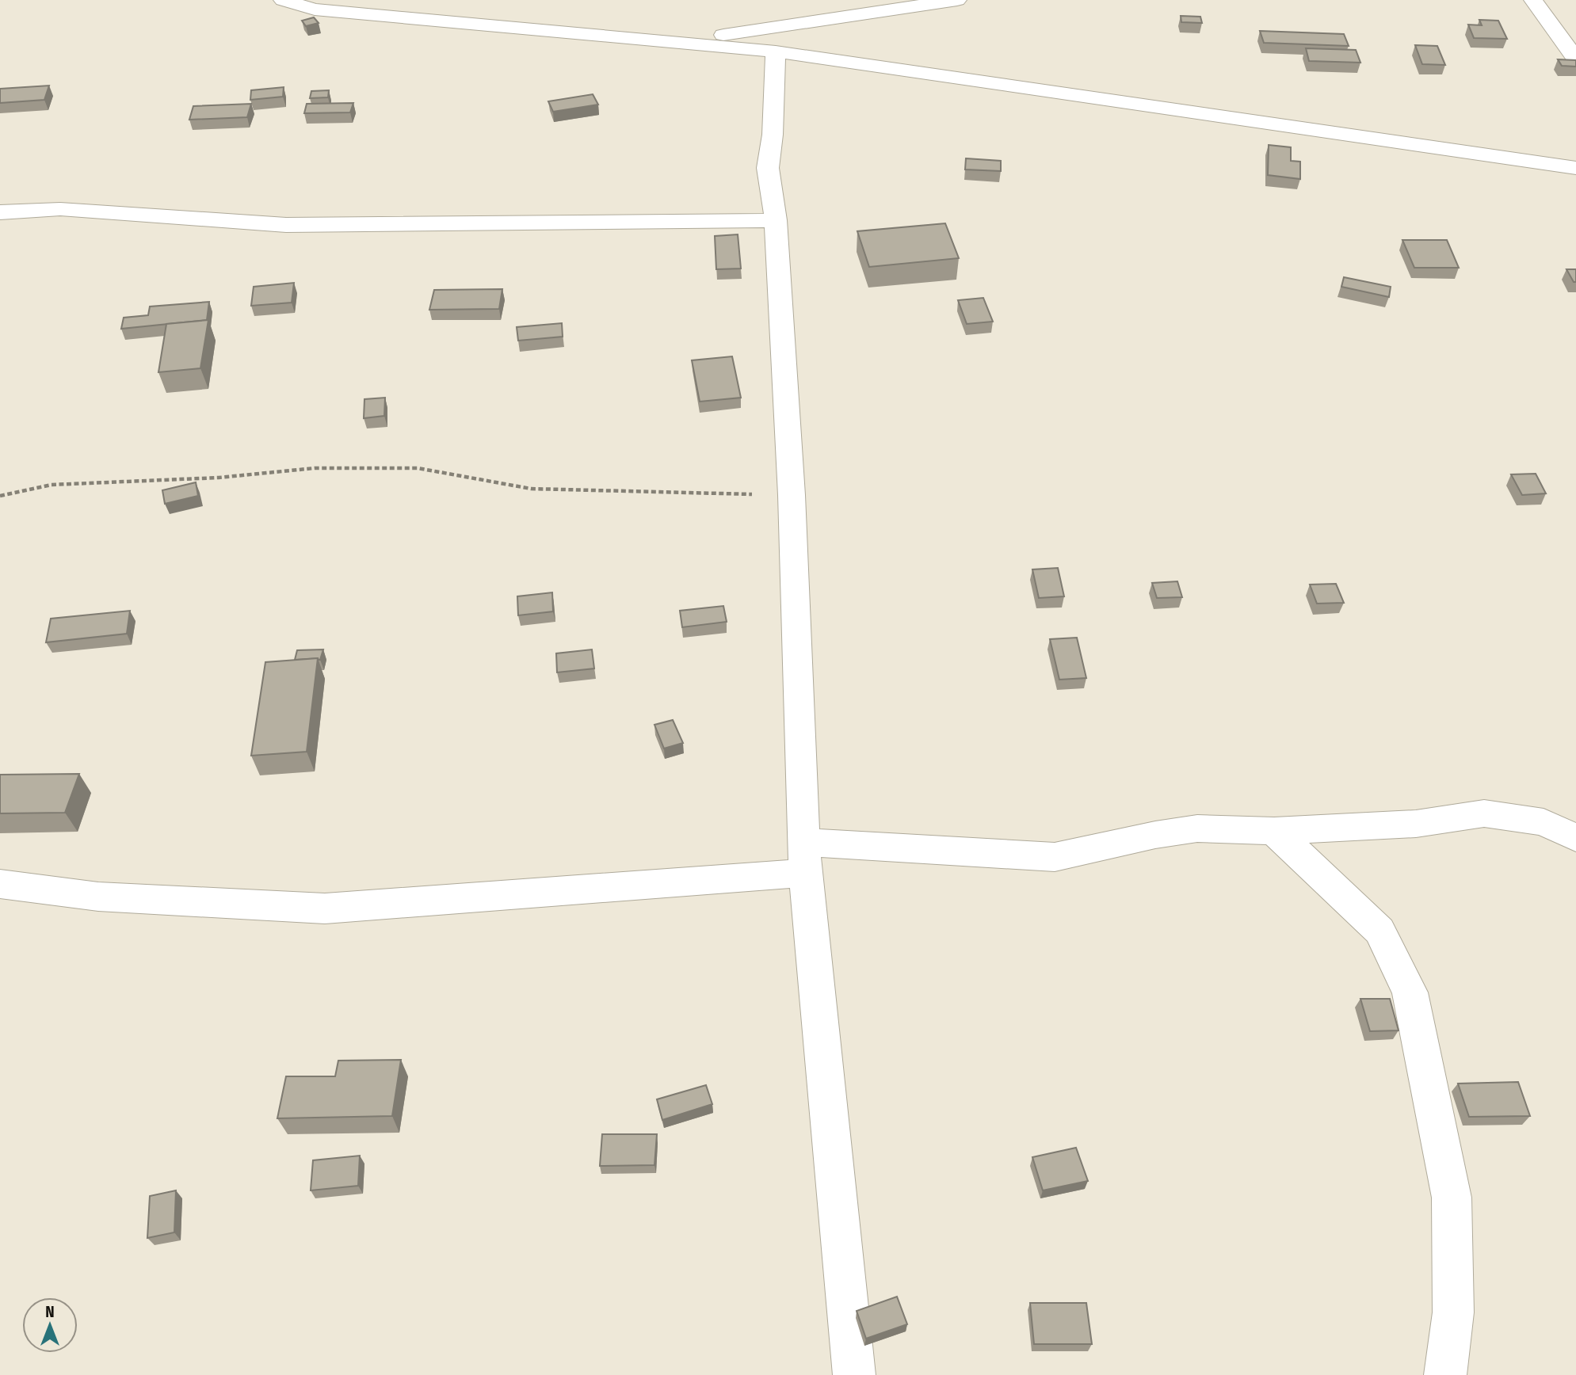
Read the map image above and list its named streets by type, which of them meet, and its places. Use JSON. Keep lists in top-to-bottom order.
{
  "north": "top"
}
